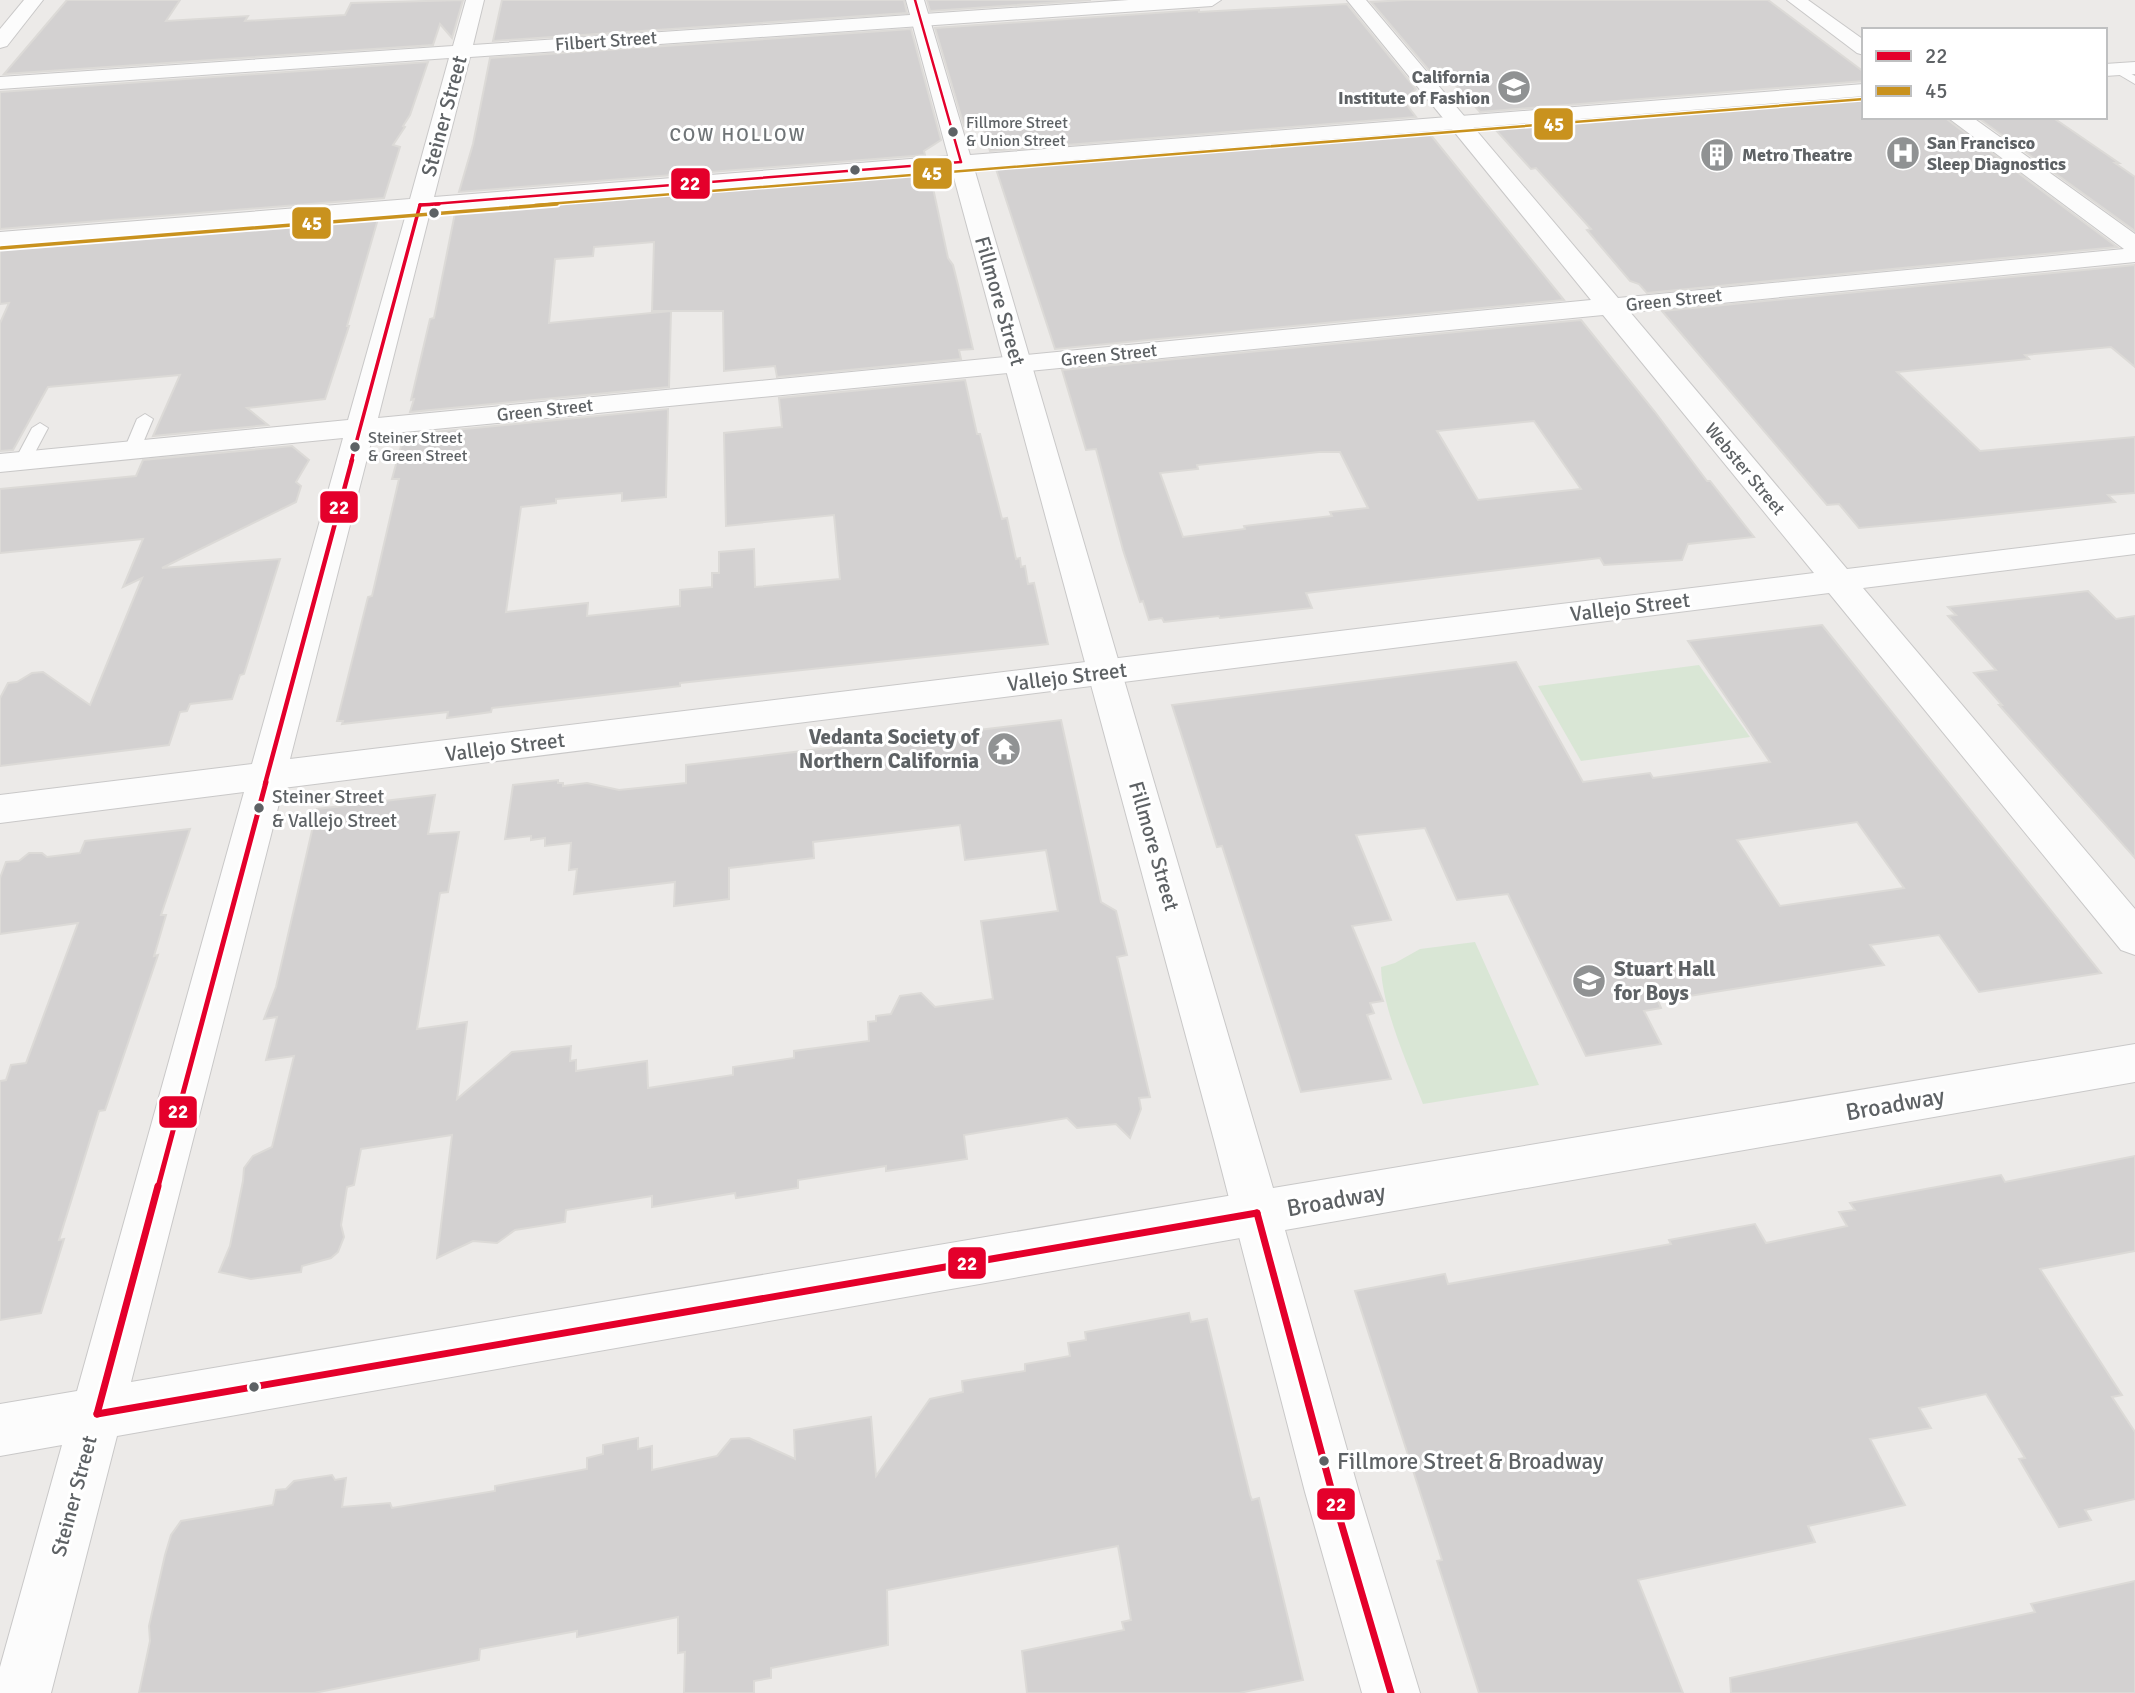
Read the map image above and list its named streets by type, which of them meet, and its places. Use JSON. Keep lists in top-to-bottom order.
{
  "streets": {
    "street": [
      "Filbert Street",
      "Steiner Street",
      "Green Street",
      "Fillmore Street",
      "Webster Street",
      "Vallejo Street",
      "Broadway"
    ]
  },
  "crossings": [
    ["Filbert Street", "Steiner Street"],
    ["Filbert Street", "Fillmore Street"],
    ["Steiner Street", "Green Street"],
    ["Steiner Street", "Vallejo Street"],
    ["Steiner Street", "Broadway"],
    ["Green Street", "Fillmore Street"],
    ["Green Street", "Webster Street"],
    ["Fillmore Street", "Vallejo Street"],
    ["Fillmore Street", "Broadway"],
    ["Webster Street", "Vallejo Street"]
  ],
  "districts": ["COW HOLLOW"],
  "places": {
    "school or university": ["California Institute of Fashion", "Stuart Hall for Boys"],
    "other": [
      "Fillmore Street & Union Street",
      "Steiner Street & Green Street",
      "Steiner Street & Vallejo Street",
      "Fillmore Street & Broadway"
    ],
    "hospital": ["San Francisco Sleep Diagnostics"],
    "building": ["Metro Theatre"],
    "temple": ["Vedanta Society of Northern California"]
  },
  "lines": ["transit line 22", "transit line 45"],
  "legend": ["22", "45"]
}
